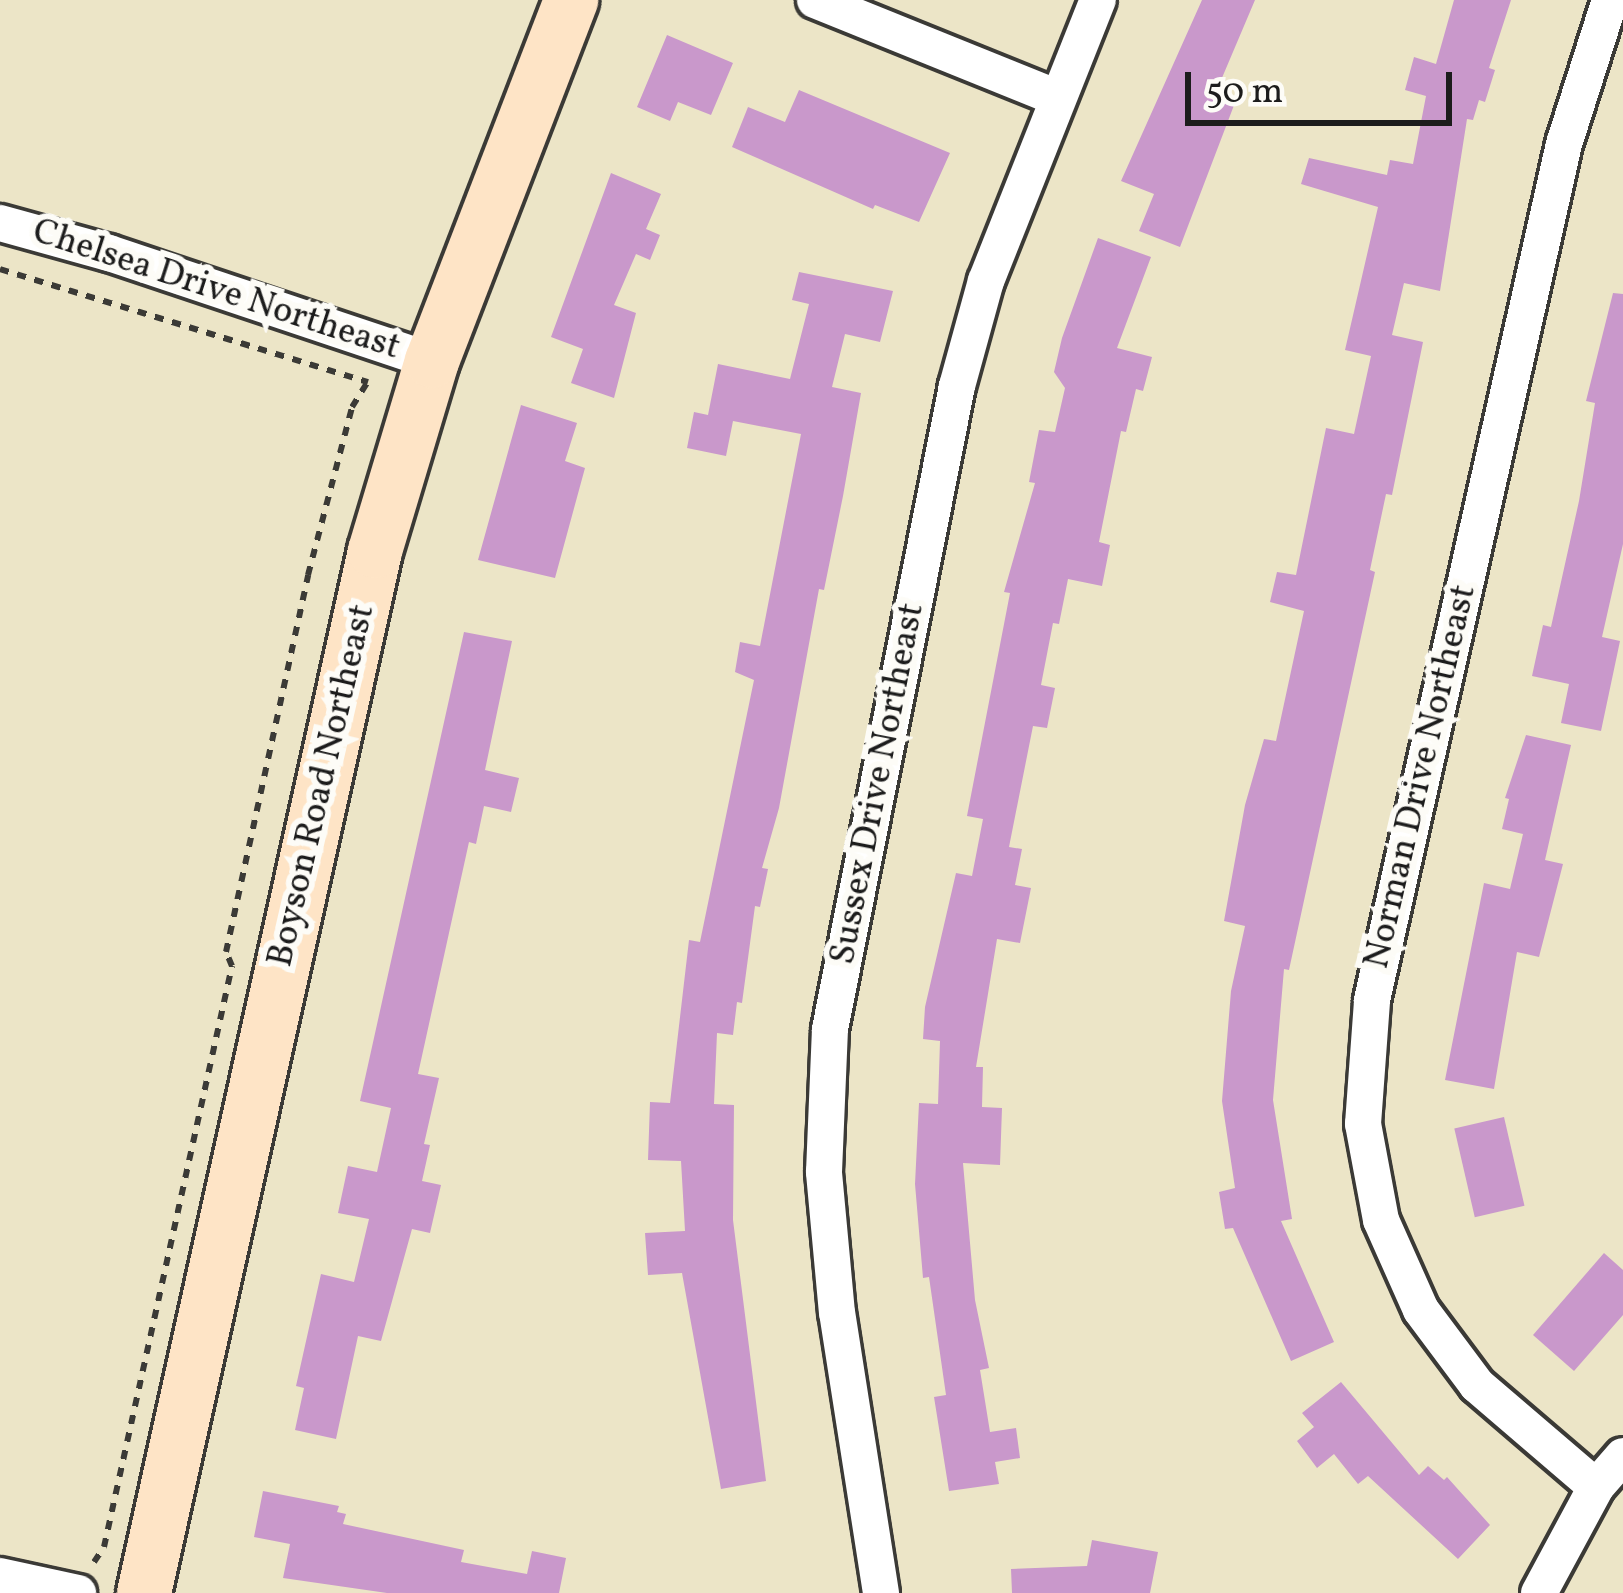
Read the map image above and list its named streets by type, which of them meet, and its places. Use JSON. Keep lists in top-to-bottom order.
{
  "streets": {
    "main road": ["Boyson Road Northeast"],
    "street": ["Chelsea Drive Northeast", "Norman Drive Northeast", "Sussex Drive Northeast"]
  },
  "crossings": [
    ["Chelsea Drive Northeast", "Boyson Road Northeast"]
  ],
  "scale_bar": "50 m"
}
